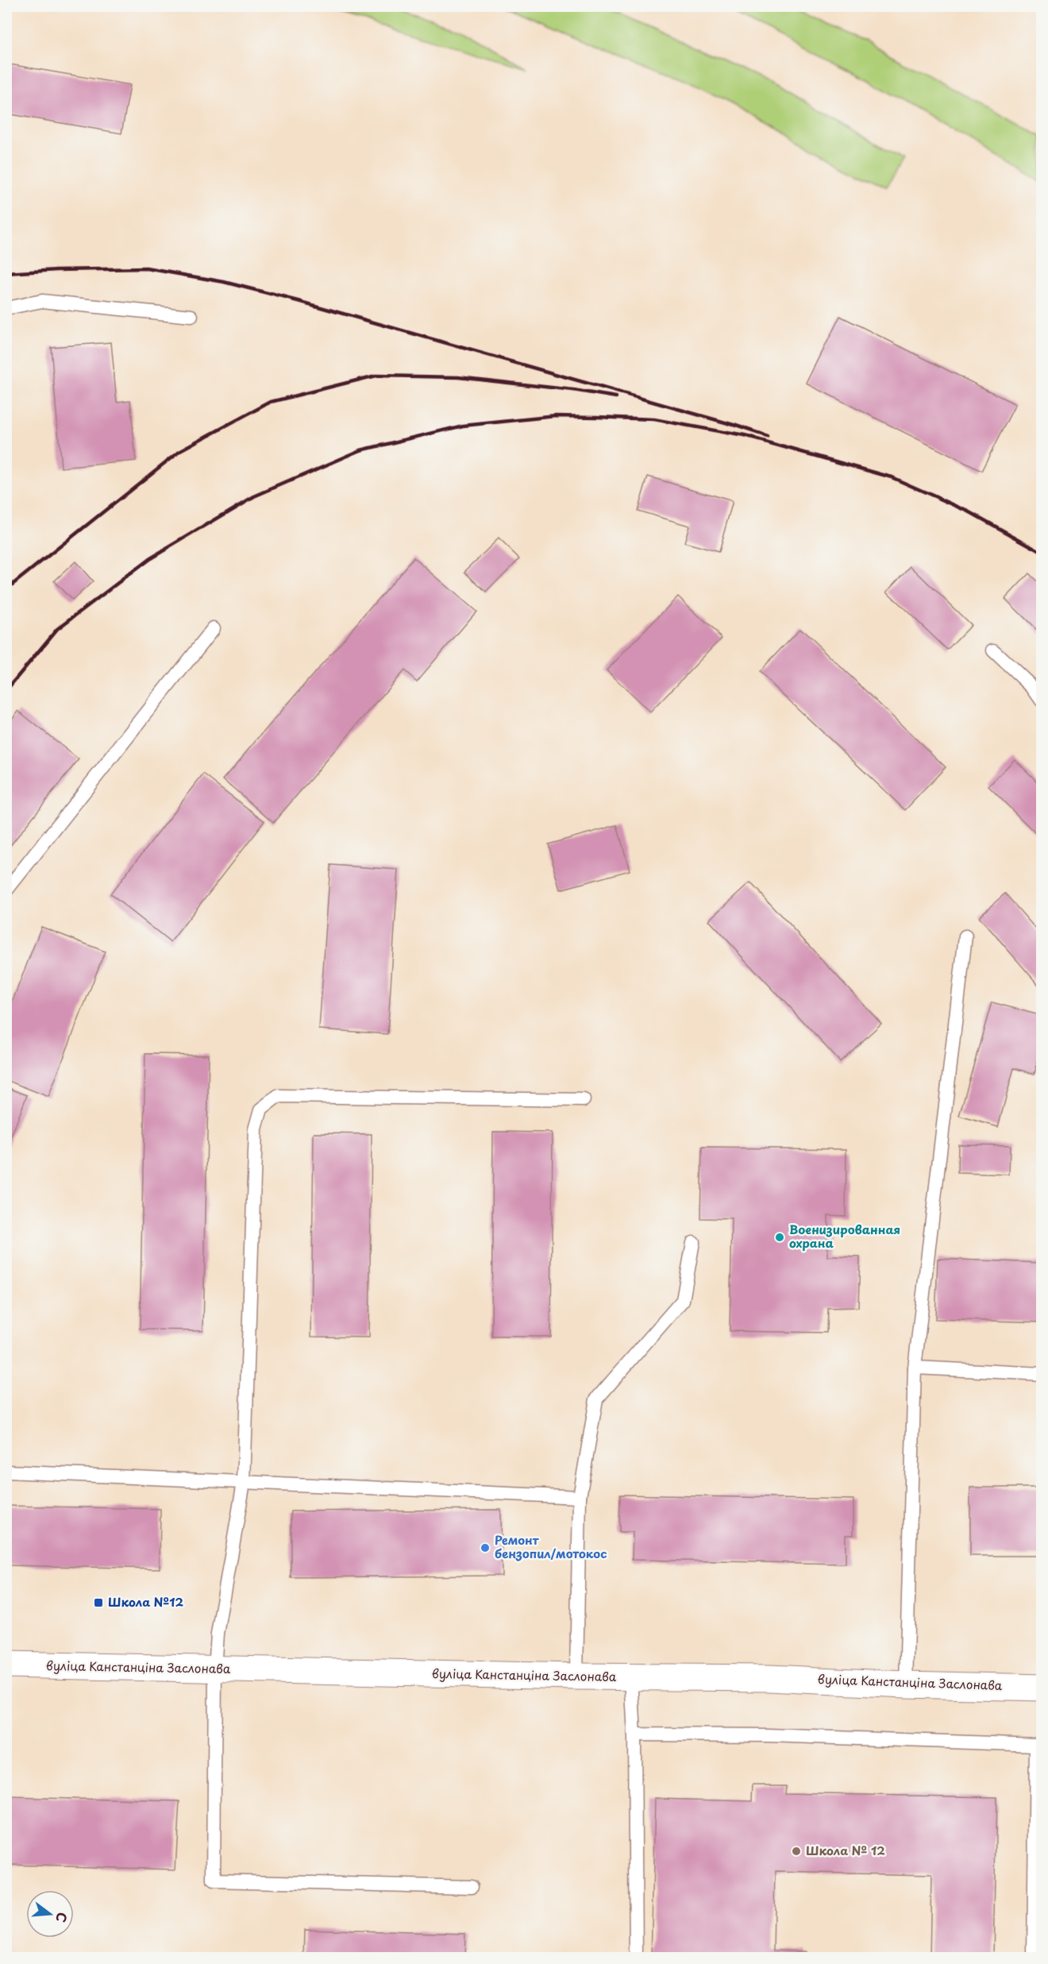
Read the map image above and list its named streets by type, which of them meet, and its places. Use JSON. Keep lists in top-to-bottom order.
{
  "streets": {
    "street": ["вуліца Канстанціна Заслонава"]
  },
  "places": {
    "other": ["Военизированная охрана", "Ремонт бензопил/мотокос", "Школа № 12"],
    "transit": ["Школа №12"]
  },
  "north": "right"
}
